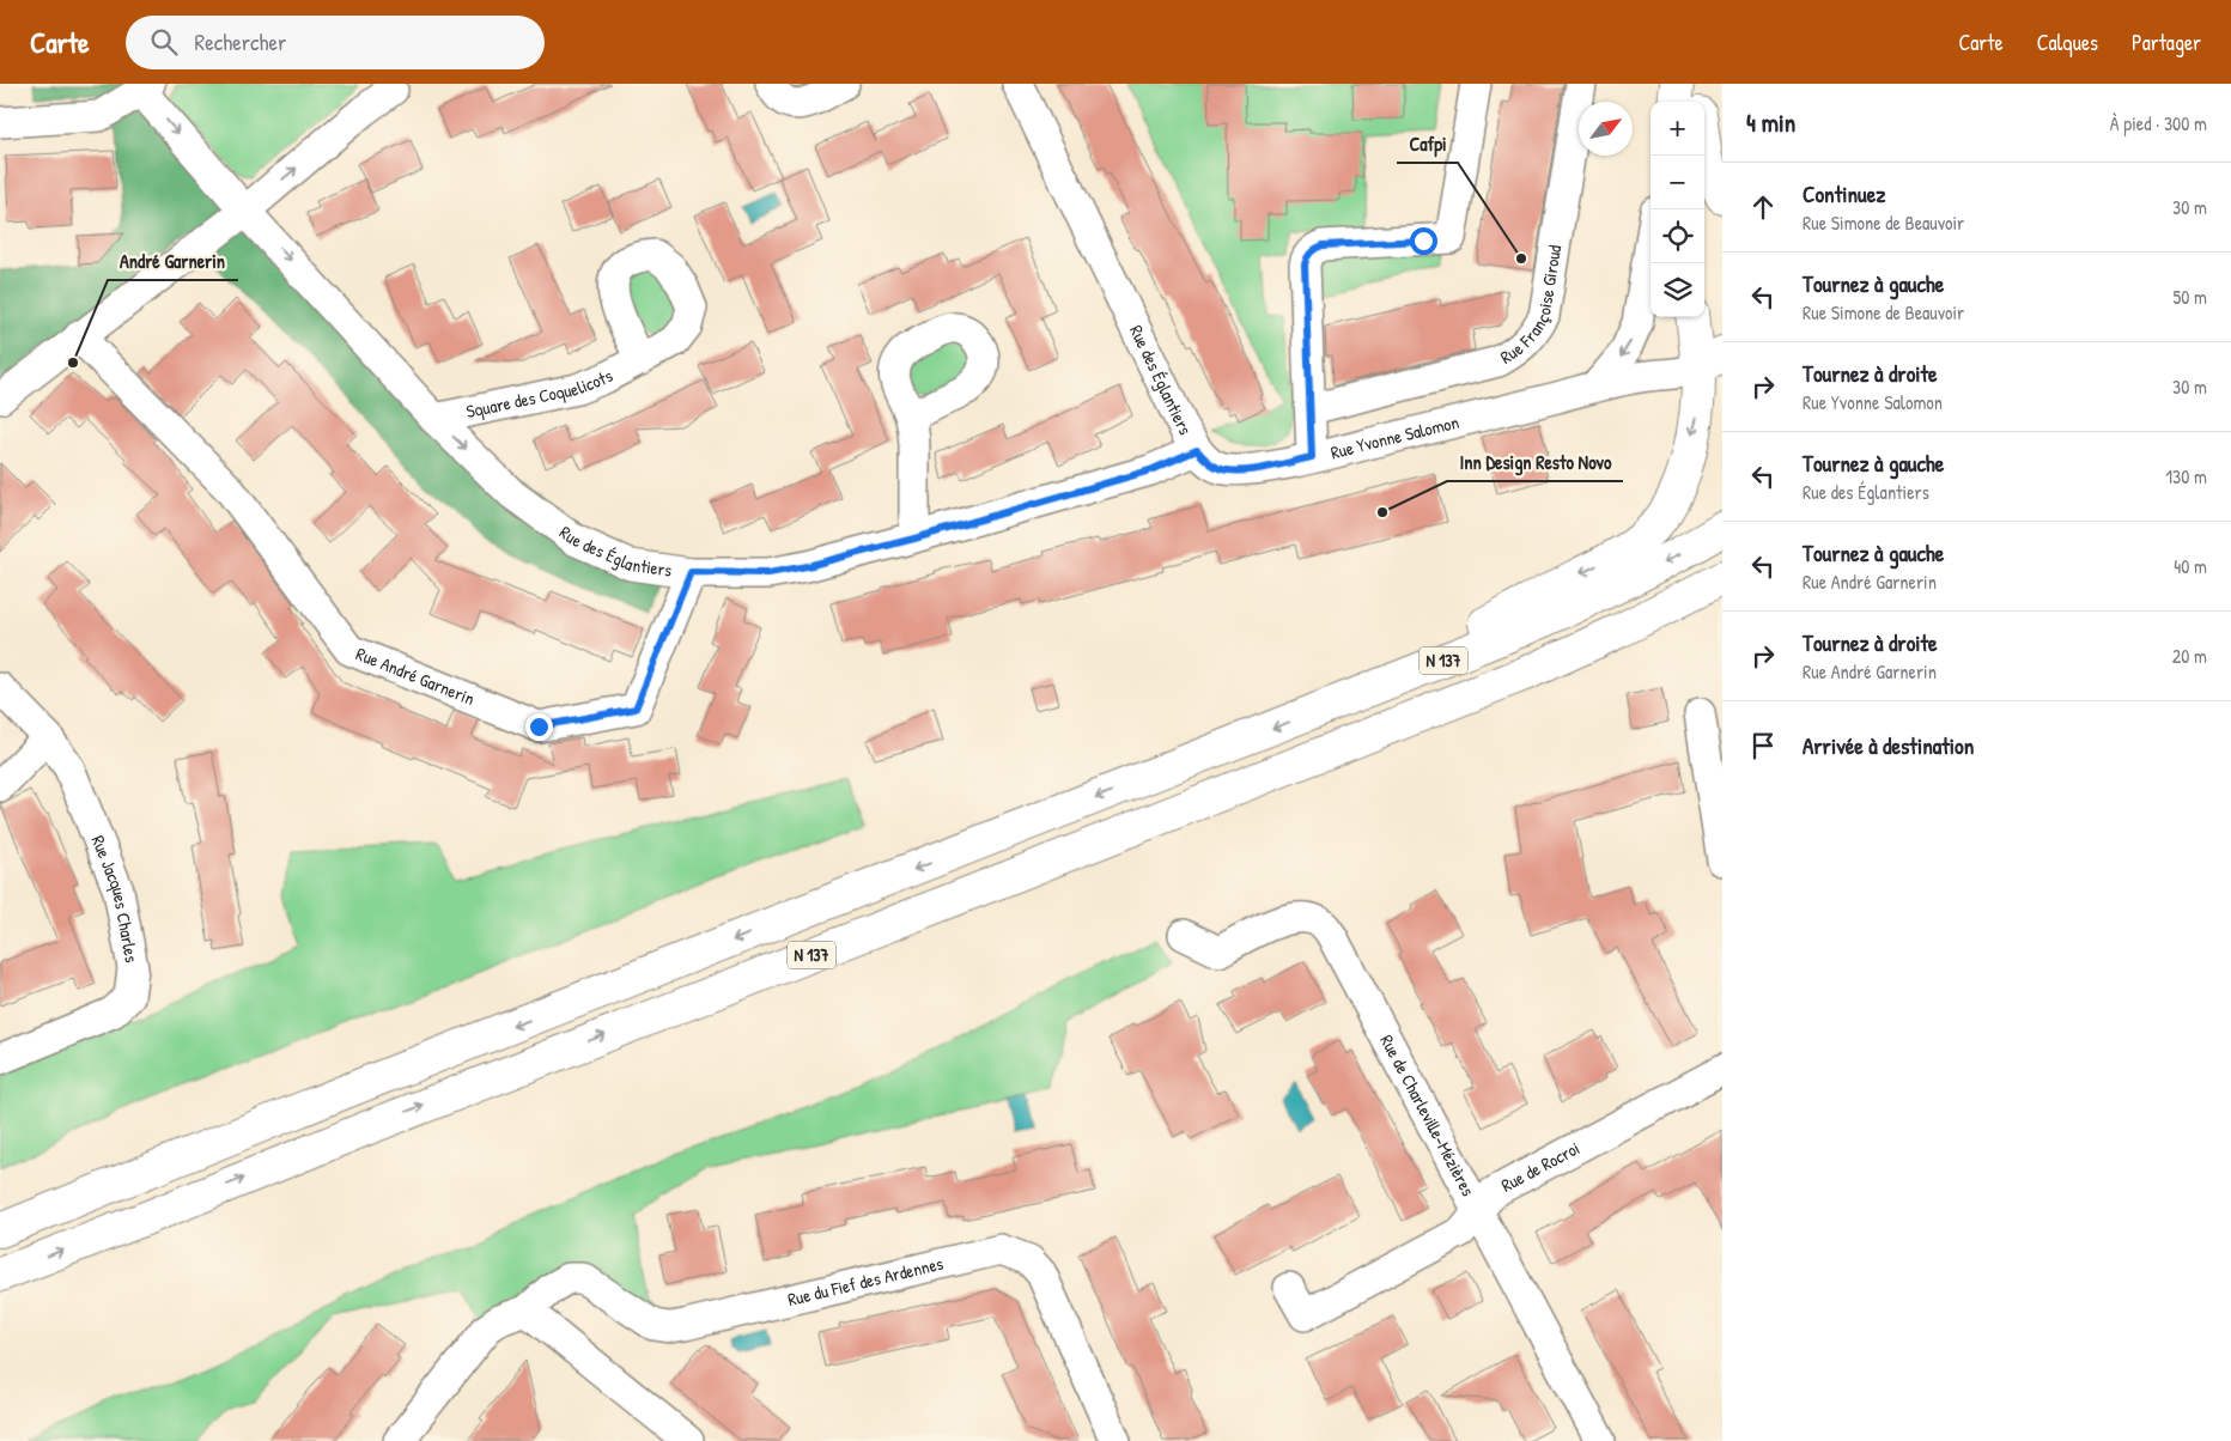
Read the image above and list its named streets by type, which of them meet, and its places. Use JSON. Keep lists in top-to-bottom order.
{
  "streets": {
    "main road": ["N 137"],
    "street": [
      "Rue Françoise Giroud",
      "Rue des Églantiers",
      "Square des Coquelicots",
      "Rue Yvonne Salomon",
      "Rue André Garnerin",
      "Rue Jacques Charles",
      "Rue de Charleville-Mézières",
      "Rue de Rocroi",
      "Rue du Fief des Ardennes"
    ]
  },
  "crossings": [
    ["Rue des Églantiers", "Square des Coquelicots"],
    ["Rue des Églantiers", "Rue Yvonne Salomon"],
    ["Rue des Églantiers", "Rue André Garnerin"],
    ["Rue de Charleville-Mézières", "Rue de Rocroi"]
  ],
  "one_way": ["Rue des Églantiers"],
  "places": ["Cafpi", "André Garnerin", "Inn Design Resto Novo"],
  "north": "top right",
  "page": {
    "header": "Carte",
    "search": "Rechercher",
    "nav": ["Carte", "Calques", "Partager"],
    "heading": ["4 min", "À pied · 300 m"],
    "map_buttons": ["+", "−"],
    "list": [
      ["Continuez", "Rue Simone de Beauvoir", "30 m"],
      ["Tournez à gauche", "Rue Simone de Beauvoir", "50 m"],
      ["Tournez à droite", "Rue Yvonne Salomon", "30 m"],
      ["Tournez à gauche", "Rue des Églantiers", "130 m"],
      ["Tournez à gauche", "Rue André Garnerin", "40 m"],
      ["Tournez à droite", "Rue André Garnerin", "20 m"],
      "Arrivée à destination"
    ]
  }
}
